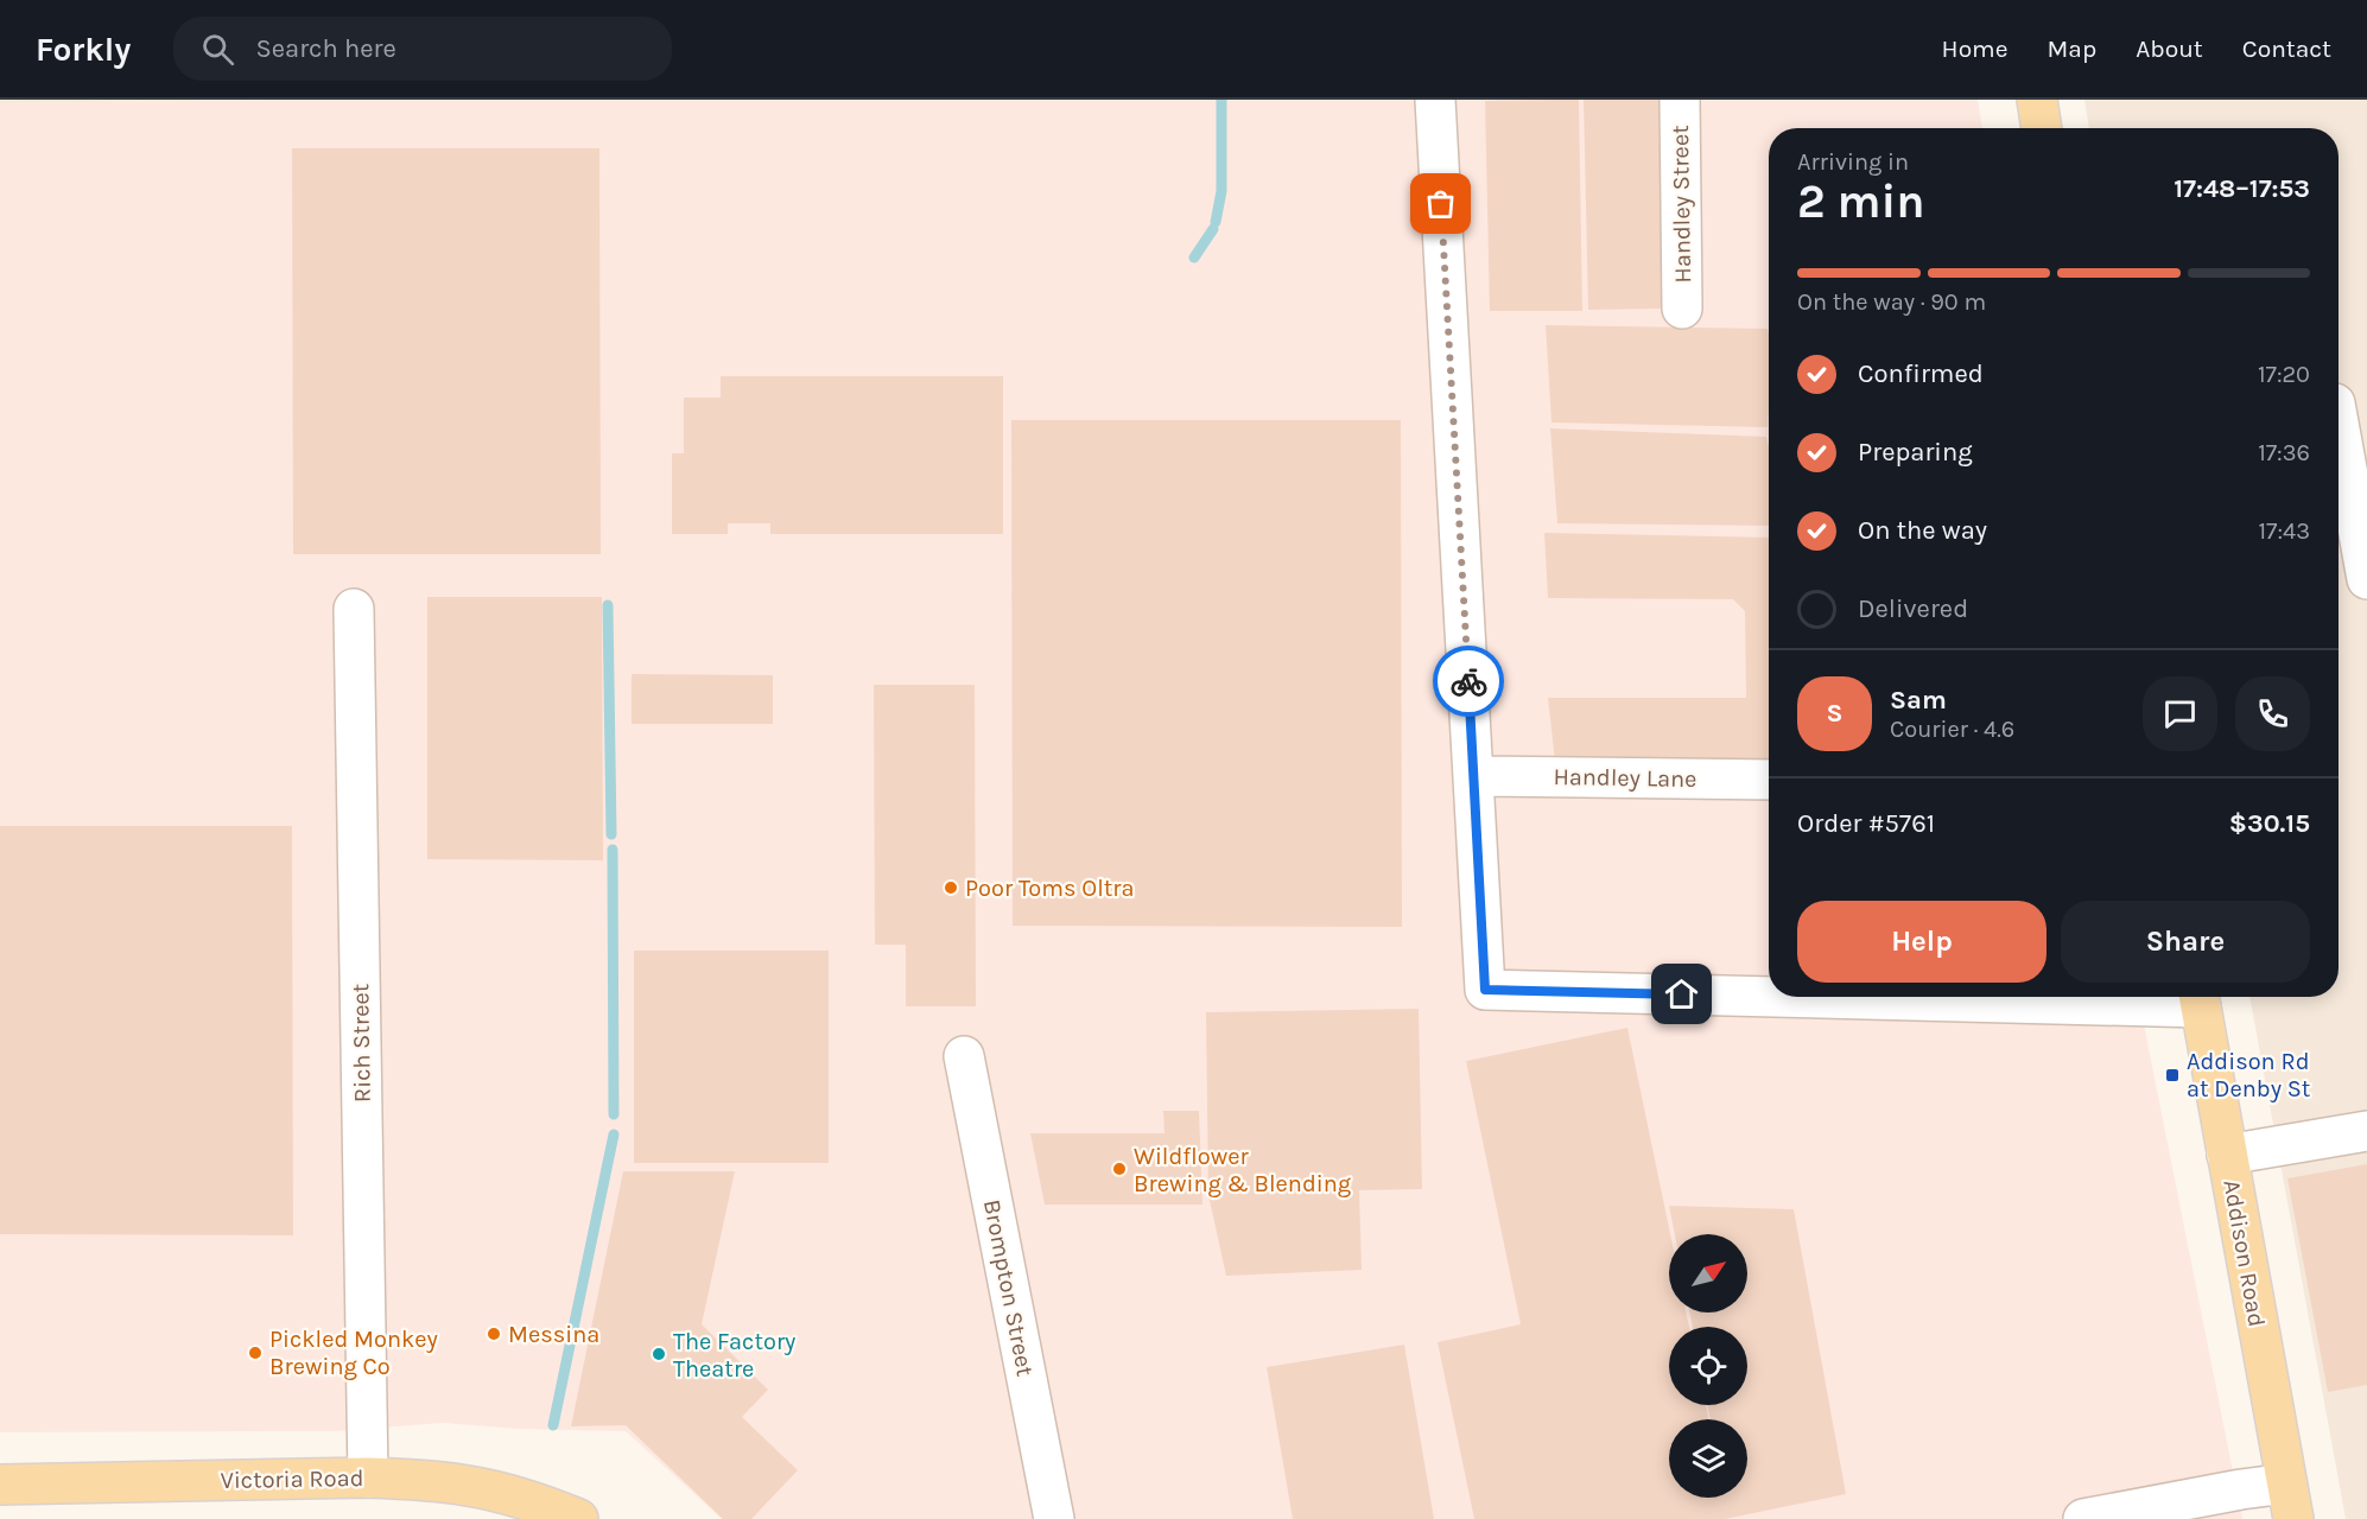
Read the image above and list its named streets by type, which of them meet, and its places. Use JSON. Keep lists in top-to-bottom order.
{
  "streets": {
    "main road": ["Addison Road", "Victoria Road"],
    "street": [
      "Handley Street",
      "Handley Lane",
      "Rich Street",
      "Brompton Street"
    ]
  },
  "crossings": [
    ["Rich Street", "Victoria Road"]
  ],
  "places": {
    "other": [
      "Poor Toms Oltra",
      "Wildflower Brewing & Blending",
      "Messina",
      "Pickled Monkey Brewing Co",
      "The Factory Theatre"
    ],
    "transit": ["Addison Rd at Denby St"]
  },
  "north": "top right",
  "page": {
    "header": "Forkly",
    "search": "Search here",
    "nav": [
      "Home",
      "Map",
      "About",
      "Contact"
    ],
    "heading": ["2 min", "Arriving in", "17:48–17:53"],
    "panel": [
      "Sam",
      "Courier · 4.6",
      "Order #5761",
      "$30.15"
    ],
    "bar": "On the way · 90 m",
    "list": [
      ["Confirmed", "17:20"],
      ["Preparing", "17:36"],
      ["On the way", "17:43"],
      "Delivered"
    ],
    "round": "S",
    "buttons": ["Help", "Share"]
  }
}
